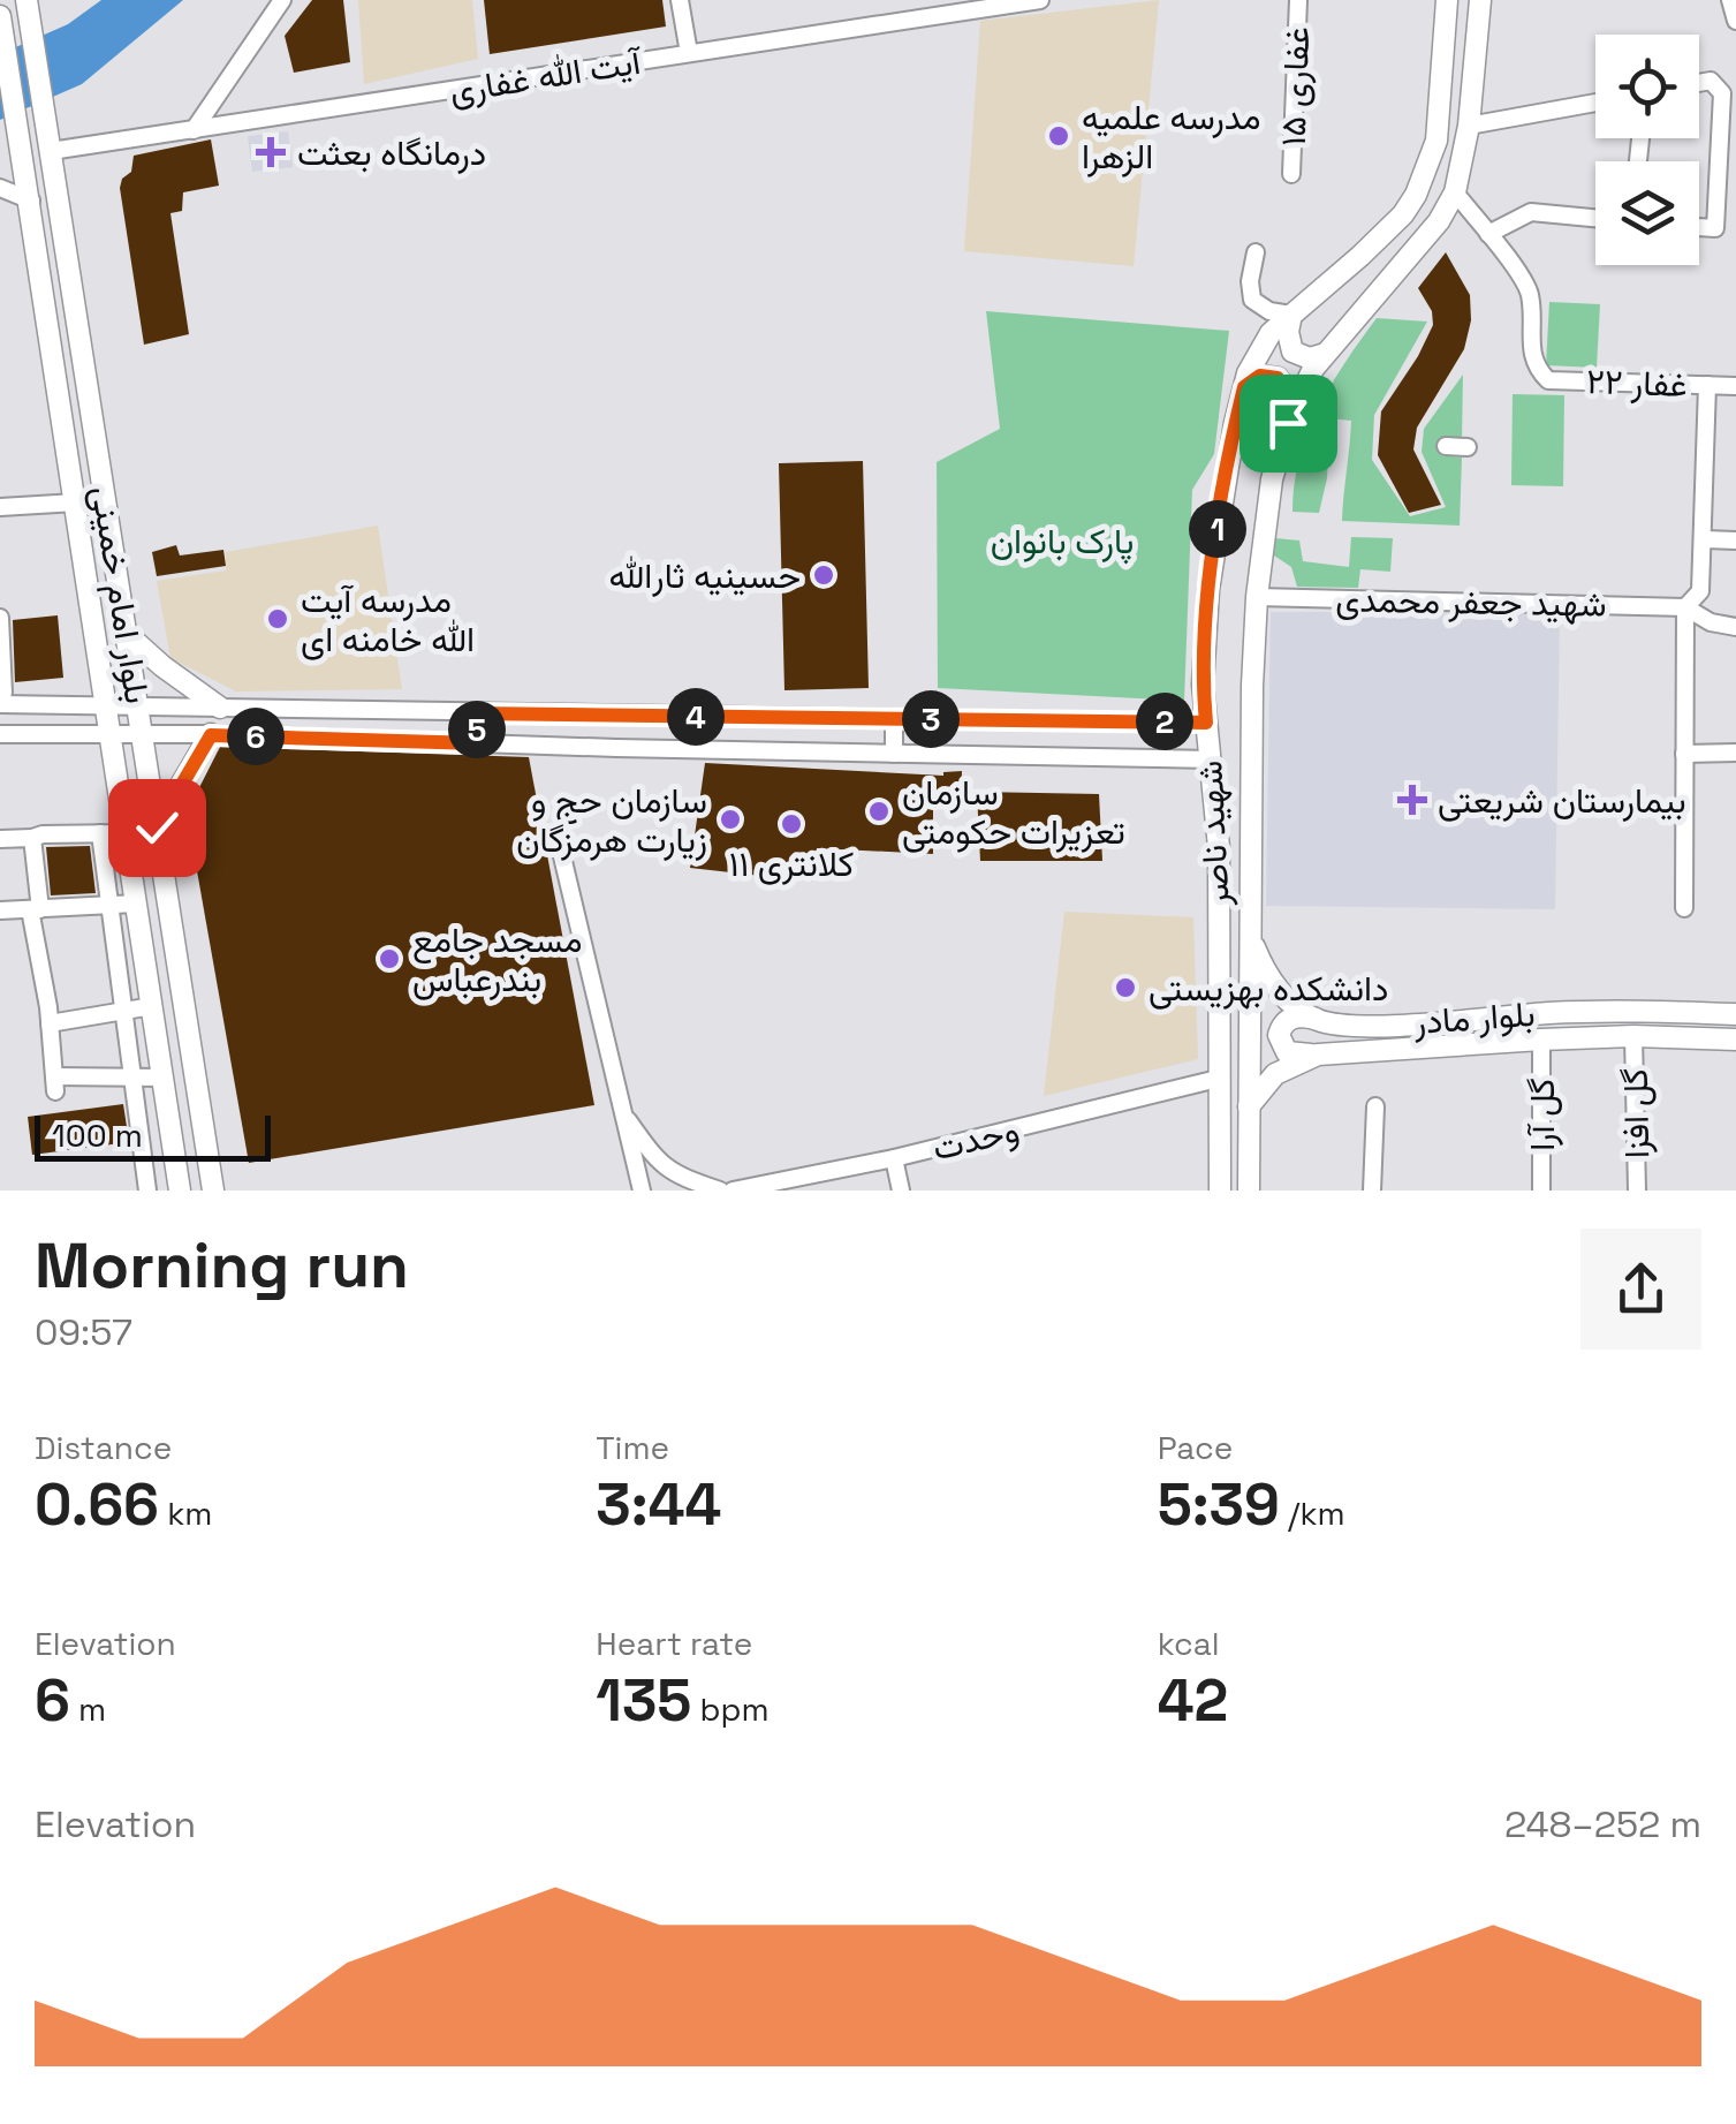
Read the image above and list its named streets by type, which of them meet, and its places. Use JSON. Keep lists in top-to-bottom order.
{
  "streets": {
    "main road": ["بلوار امام خمینی", "شهید ناصر", "بلوار مادر"],
    "street": [
      "آیت الله غفاری",
      "غفاری ۱۵",
      "غفار ۲۲",
      "شهید جعفر محمدی",
      "گل افزا",
      "گل آرا",
      "وحدت"
    ]
  },
  "crossings": [
    ["آیت الله غفاری", "بلوار امام خمینی"],
    ["غفار ۲۲", "شهید ناصر"],
    ["شهید جعفر محمدی", "شهید ناصر"],
    ["شهید ناصر", "بلوار مادر"],
    ["شهید ناصر", "وحدت"],
    ["بلوار مادر", "گل افزا"],
    ["بلوار مادر", "گل آرا"]
  ],
  "parks": ["پارک بانوان"],
  "places": {
    "other": [
      "مدرسه علمیه الزهرا",
      "حسینیه ثارالله",
      "مدرسه آیت الله خامنه ای",
      "سازمان تعزیرات حکومتی",
      "سازمان حج و زیارت هرمزگان",
      "کلانتری ۱۱",
      "مسجد جامع بندرعباس",
      "دانشکده بهزیستی"
    ],
    "health": ["درمانگاه بعثت", "بیمارستان شریعتی"]
  },
  "scale_bar": "100 m",
  "page": {
    "pins": [
      "1",
      "4",
      "3",
      "2",
      "5",
      "6"
    ],
    "scale": "100 m",
    "heading": ["Morning run", "09:57"],
    "stats": [
      ["Distance", "0.66 km"],
      ["Time", "3:44"],
      ["Pace", "5:39 /km"],
      ["Elevation", "6 m"],
      ["Heart rate", "135 bpm"],
      ["kcal", "42"]
    ],
    "chart": ["Elevation", "248–252 m"]
  }
}
